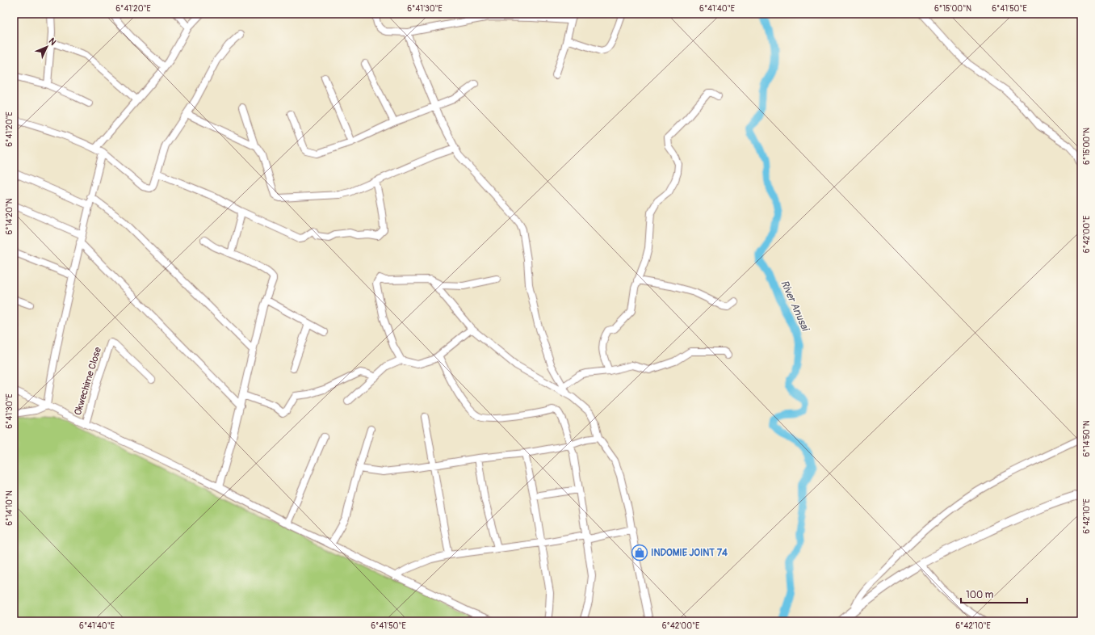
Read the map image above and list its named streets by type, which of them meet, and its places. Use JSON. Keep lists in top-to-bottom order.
{
  "streets": {
    "street": ["Okwechime Close"]
  },
  "water": ["River Anusai"],
  "places": {
    "shop": ["INDOMIE JOINT 74"]
  },
  "scale_bar": "100 m",
  "north": "top right",
  "coordinates": [
    "6°41'20\"E",
    "6°41'30\"E",
    "6°41'40\"E",
    "6°15'00\"N",
    "6°41'50\"E",
    "6°14'20\"N",
    "6°42'00\"E",
    "6°14'50\"N",
    "6°14'10\"N",
    "6°42'10\"E"
  ]
}
